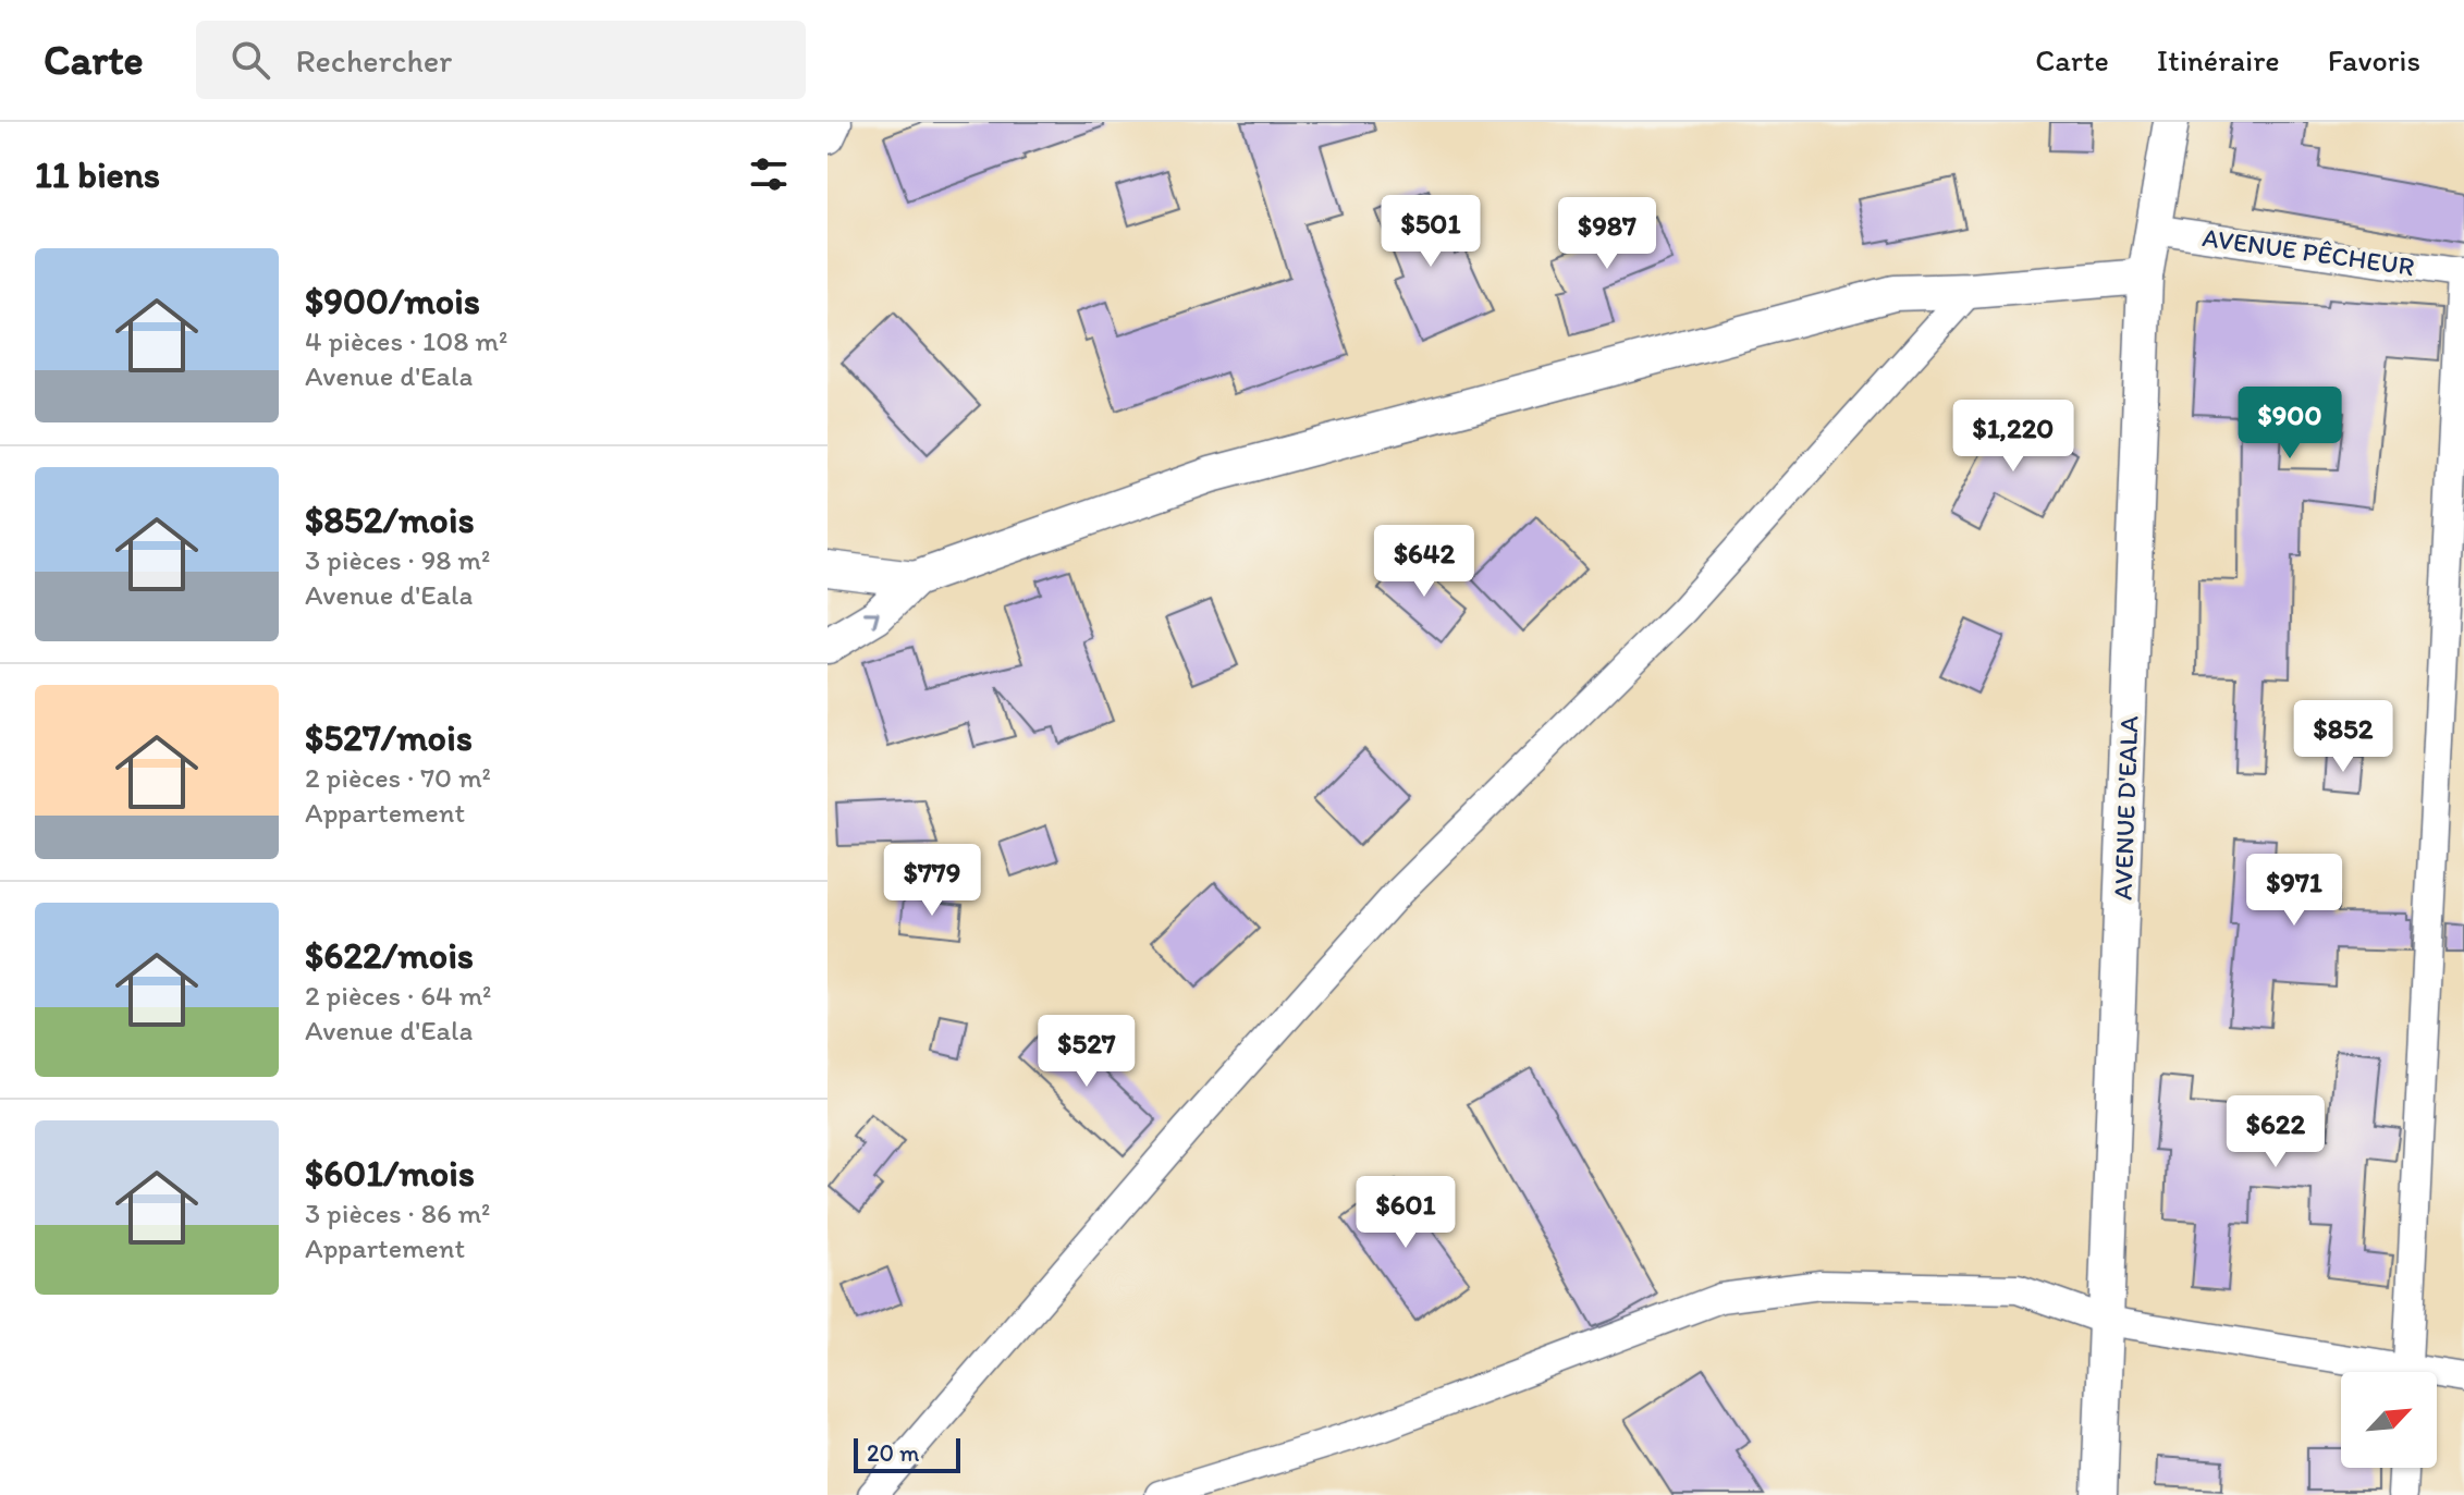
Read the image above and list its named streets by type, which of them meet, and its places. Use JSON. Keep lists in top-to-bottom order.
{
  "streets": {
    "street": ["AVENUE PÊCHEUR", "AVENUE D'EALA"]
  },
  "crossings": [
    ["AVENUE PÊCHEUR", "AVENUE D'EALA"]
  ],
  "scale_bar": "20 m",
  "north": "top right",
  "page": {
    "header": "Carte",
    "search": "Rechercher",
    "nav": ["Carte", "Itinéraire", "Favoris"],
    "heading": "11 biens",
    "price": [
      "$501",
      "$987",
      "$900",
      "$1,220",
      "$642",
      "$852",
      "$779",
      "$971",
      "$527",
      "$622",
      "$601"
    ],
    "list": [
      {
        "name": "$900/mois",
        "note": "4 pièces · 108 m² · Avenue d'Eala"
      },
      {
        "name": "$852/mois",
        "note": "3 pièces · 98 m² · Avenue d'Eala"
      },
      {
        "name": "$527/mois",
        "note": "2 pièces · 70 m² · Appartement"
      },
      {
        "name": "$622/mois",
        "note": "2 pièces · 64 m² · Avenue d'Eala"
      },
      {
        "name": "$601/mois",
        "note": "3 pièces · 86 m² · Appartement"
      }
    ],
    "scale": "20 m"
  }
}
